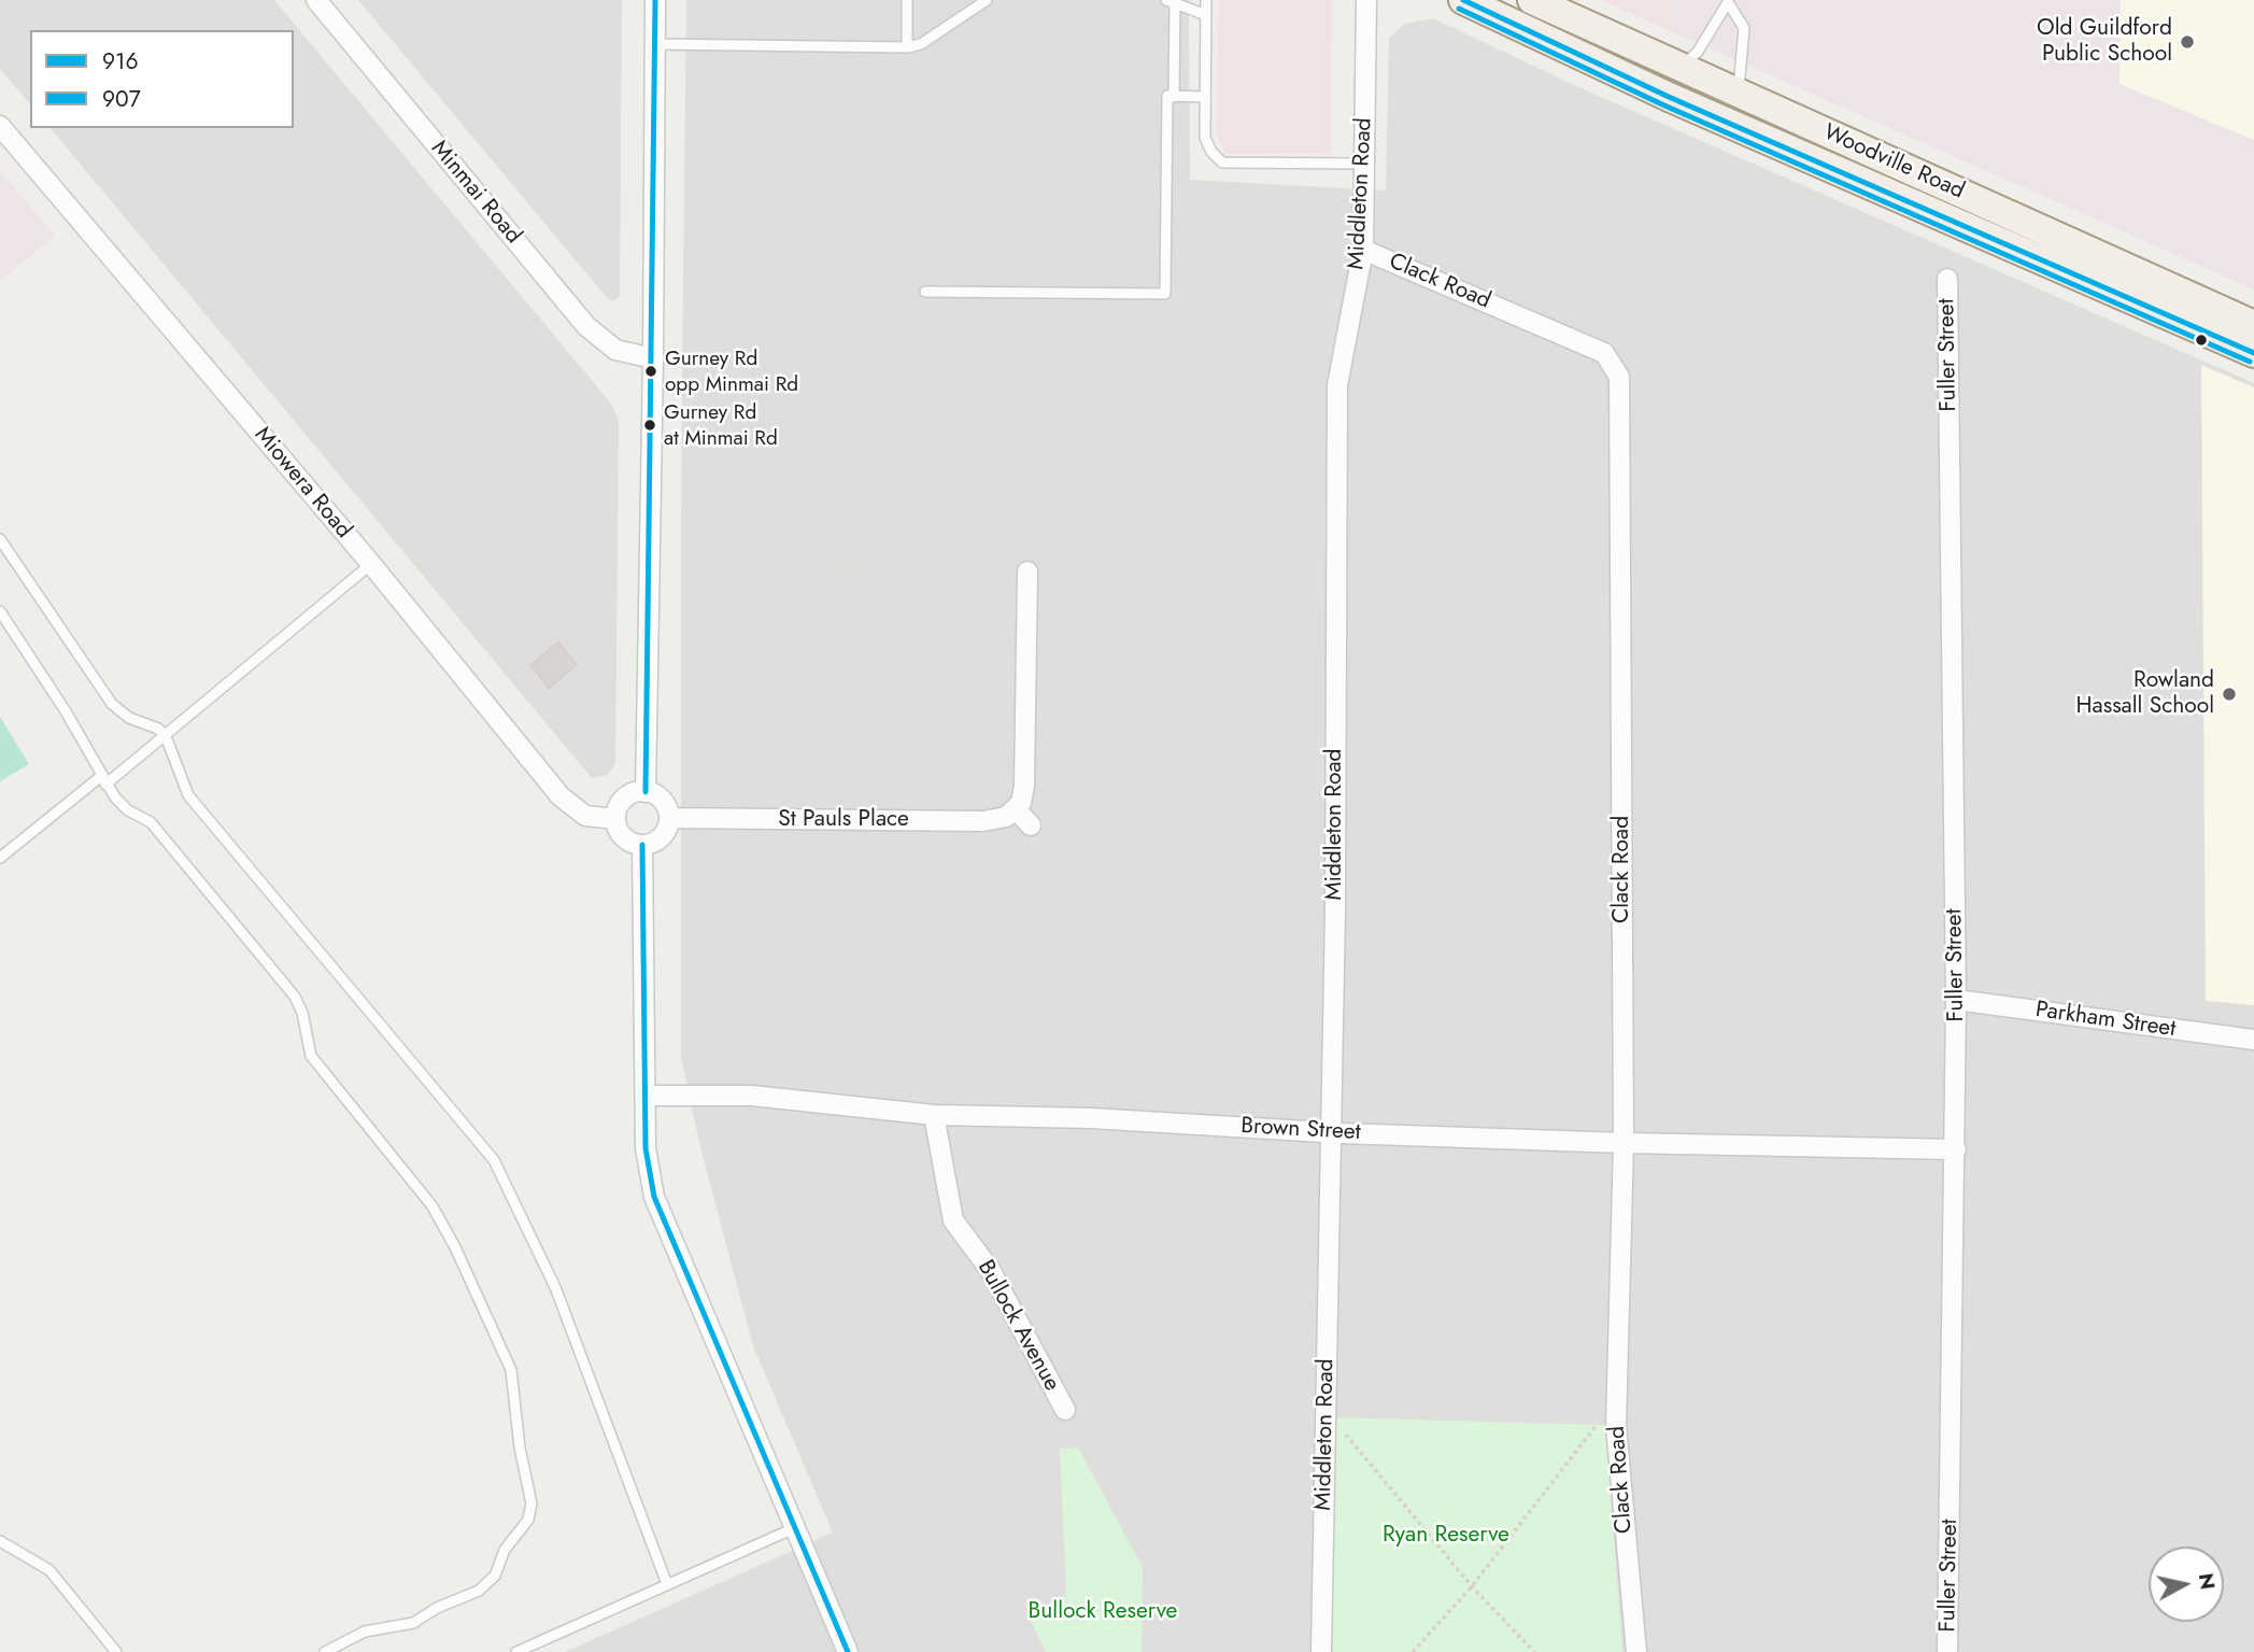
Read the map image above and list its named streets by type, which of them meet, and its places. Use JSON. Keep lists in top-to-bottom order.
{
  "streets": {
    "main road": ["Woodville Road"],
    "street": [
      "Minmai Road",
      "Middleton Road",
      "Clack Road",
      "Fuller Street",
      "Miowera Road",
      "St Pauls Place",
      "Parkham Street",
      "Brown Street",
      "Bullock Avenue"
    ]
  },
  "crossings": [
    ["Middleton Road", "Clack Road"],
    ["Middleton Road", "Brown Street"],
    ["Clack Road", "Brown Street"],
    ["Fuller Street", "Parkham Street"],
    ["Fuller Street", "Brown Street"],
    ["Miowera Road", "St Pauls Place"],
    ["Brown Street", "Bullock Avenue"]
  ],
  "parks": ["Ryan Reserve", "Bullock Reserve"],
  "places": [
    "Old Guildford Public School",
    "Gurney Rd opp Minmai Rd",
    "Gurney Rd at Minmai Rd",
    "Rowland Hassall School"
  ],
  "lines": ["transit line 916", "transit line 907"],
  "legend": ["916", "907"],
  "north": "right"
}
